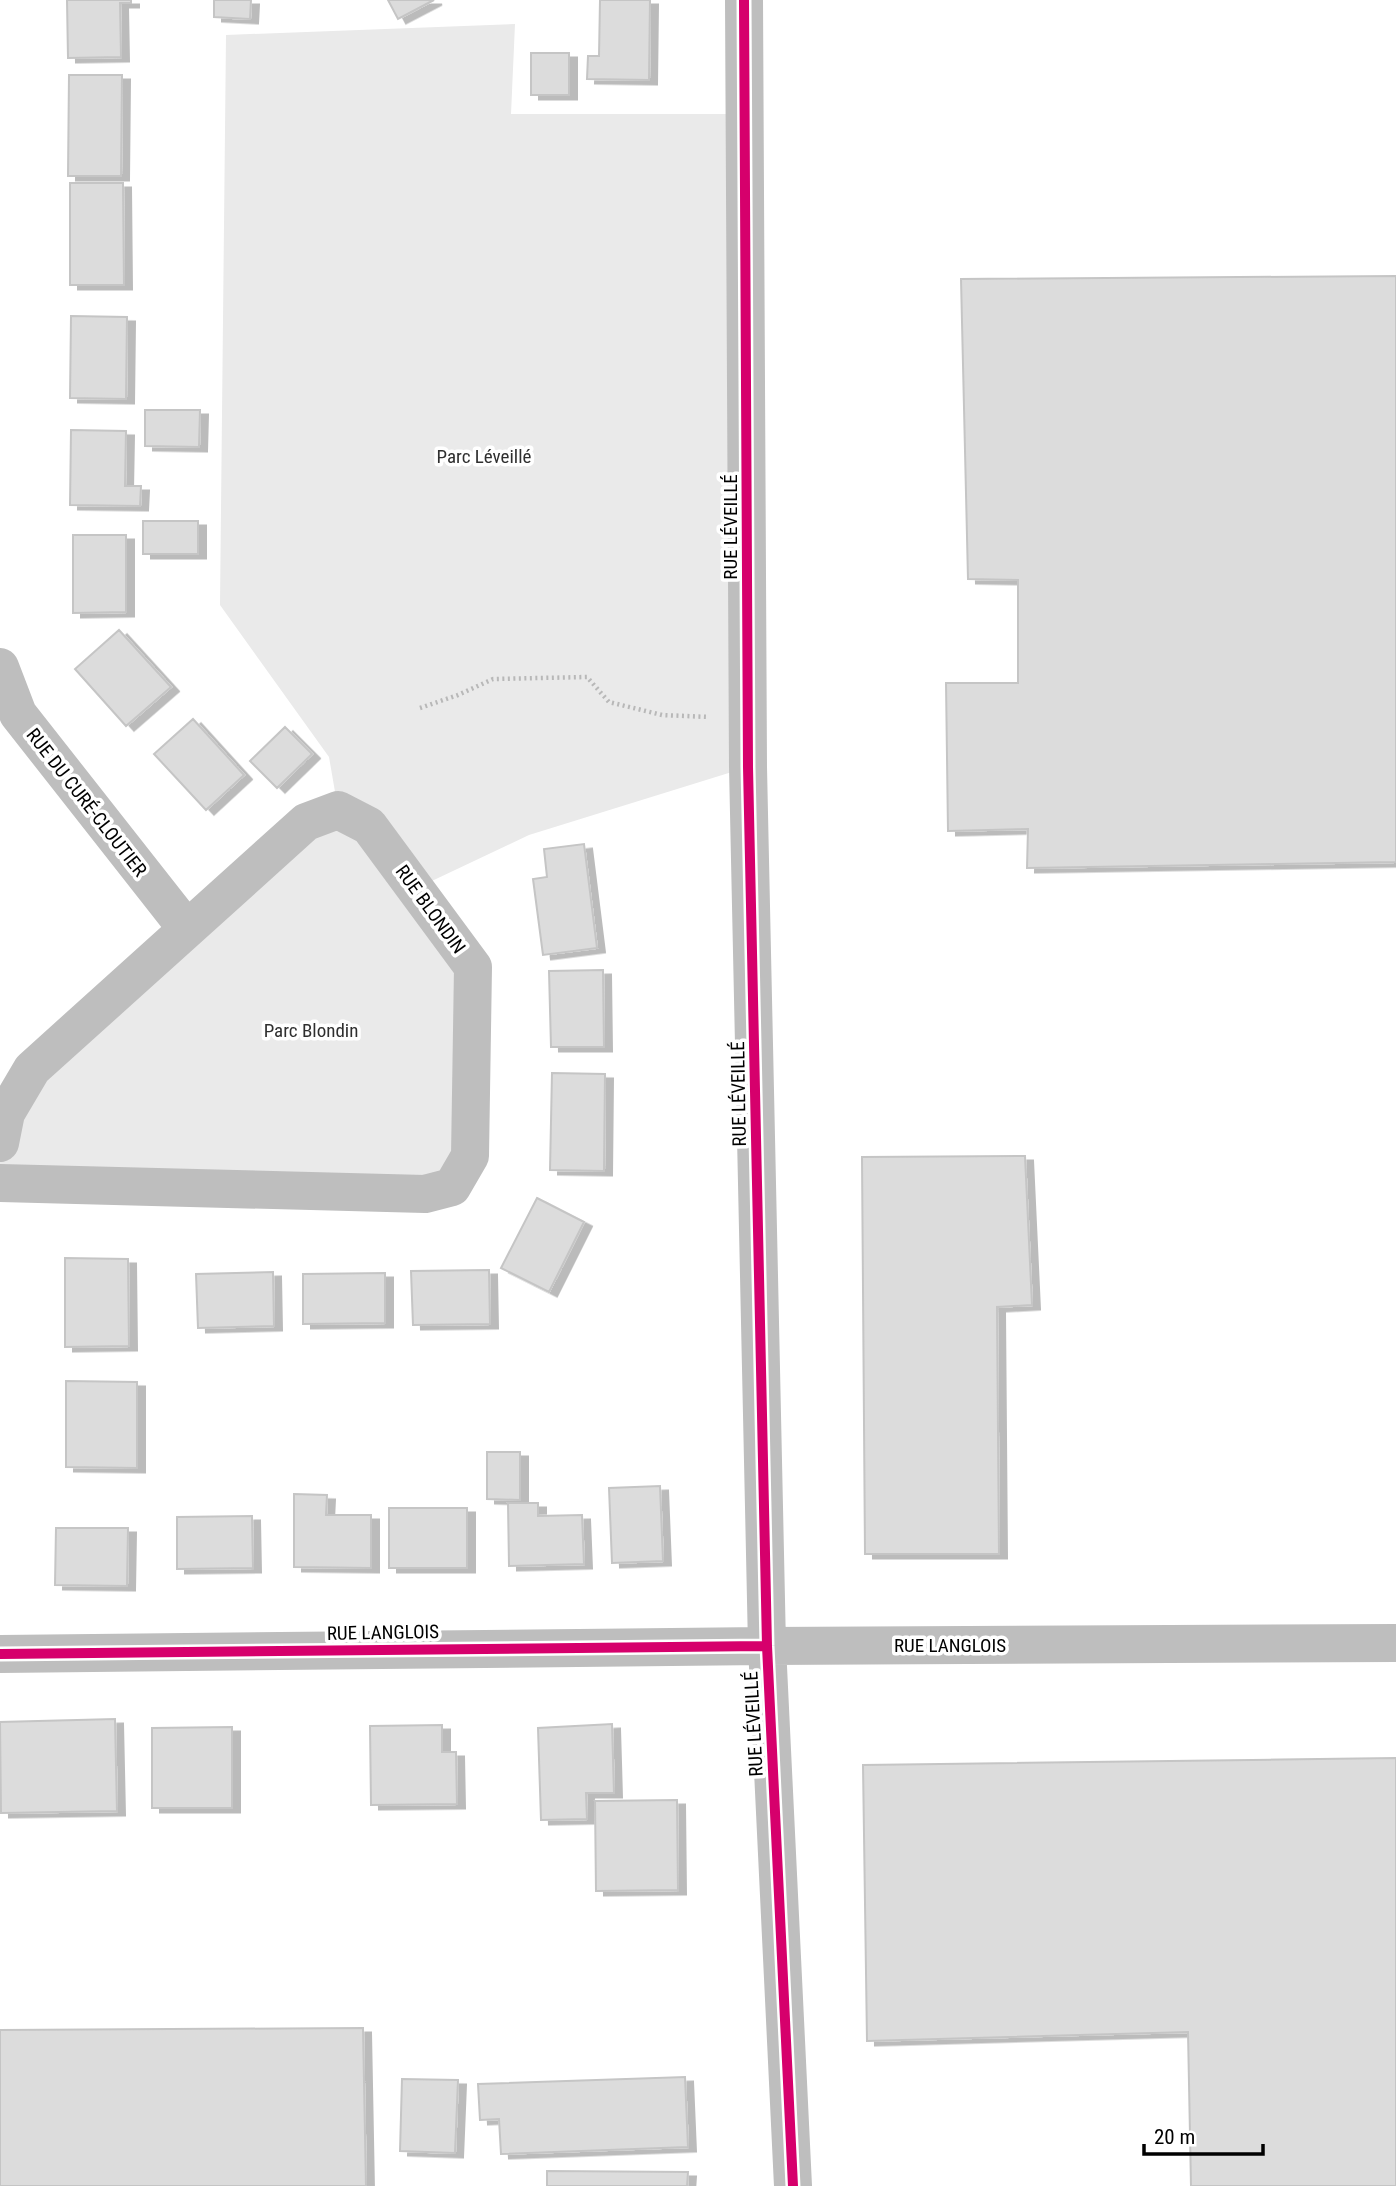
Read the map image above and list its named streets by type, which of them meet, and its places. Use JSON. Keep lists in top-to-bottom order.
{
  "streets": {
    "street": [
      "RUE LÉVEILLÉ",
      "RUE DU CURÉ-CLOUTIER",
      "RUE BLONDIN",
      "RUE LANGLOIS"
    ]
  },
  "crossings": [
    ["RUE LÉVEILLÉ", "RUE LANGLOIS"],
    ["RUE DU CURÉ-CLOUTIER", "RUE BLONDIN"]
  ],
  "parks": ["Parc Léveillé", "Parc Blondin"],
  "scale_bar": "20 m"
}
